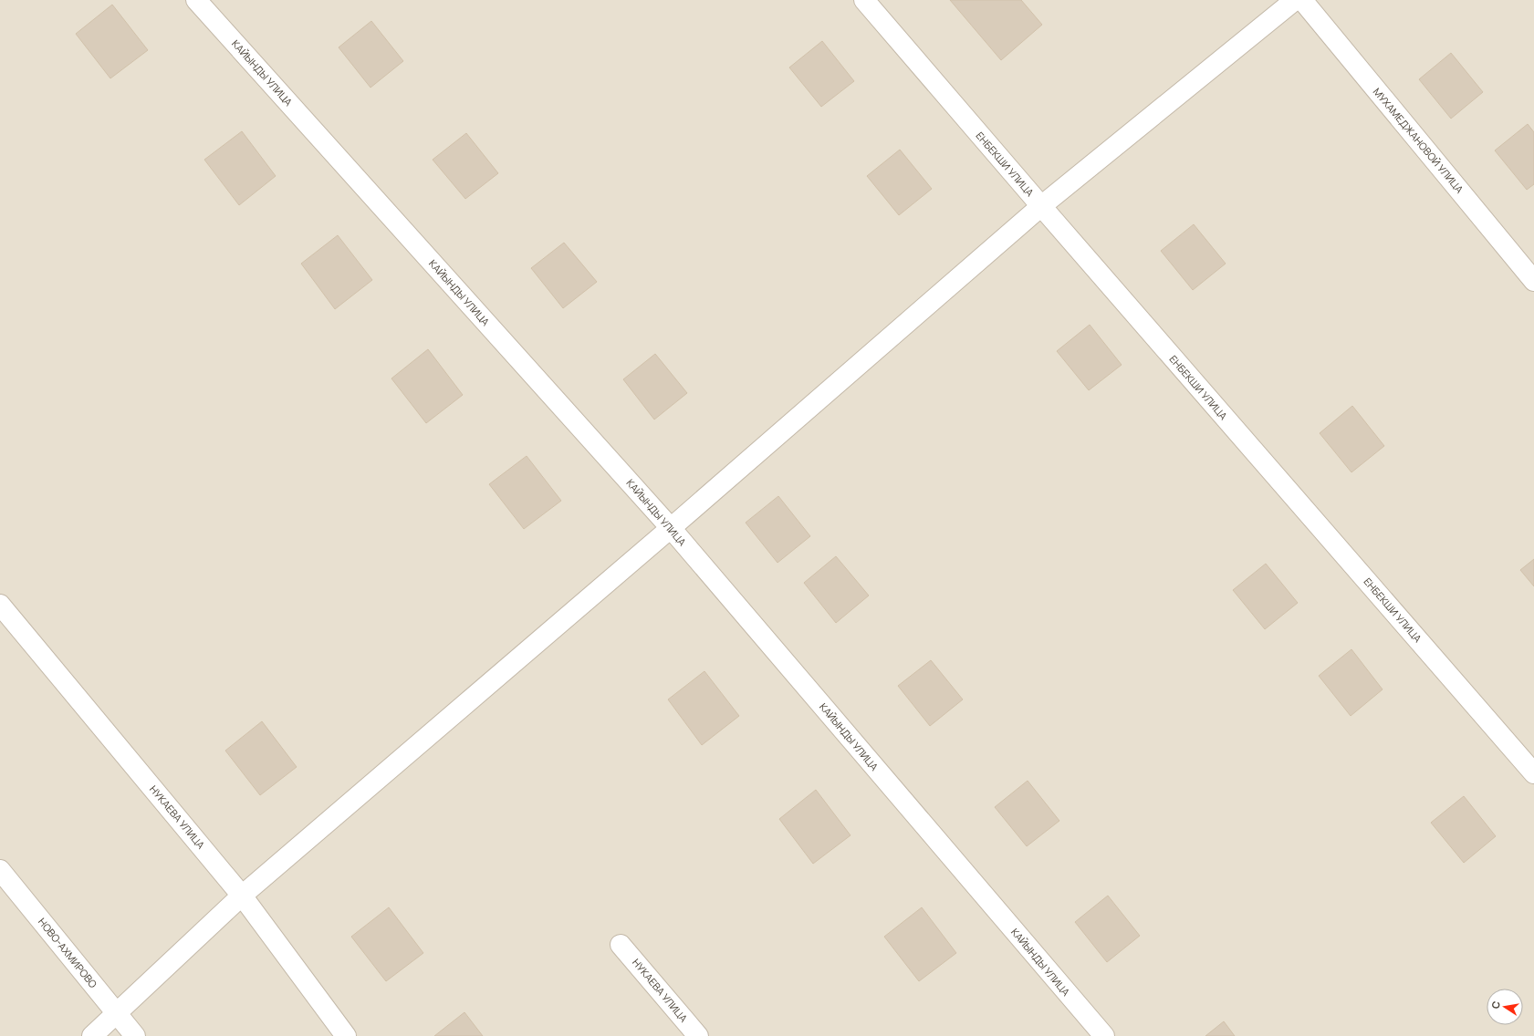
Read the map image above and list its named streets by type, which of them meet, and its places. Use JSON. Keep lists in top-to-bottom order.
{
  "streets": {
    "street": [
      "КАЙЫНДЫ УЛИЦА",
      "МУХАМЕДЖАНОВОЙ УЛИЦА",
      "ЕНБЕКШИ УЛИЦА",
      "НУКАЕВА УЛИЦА",
      "НОВО-АХМИРОВО"
    ]
  },
  "north": "left"
}
